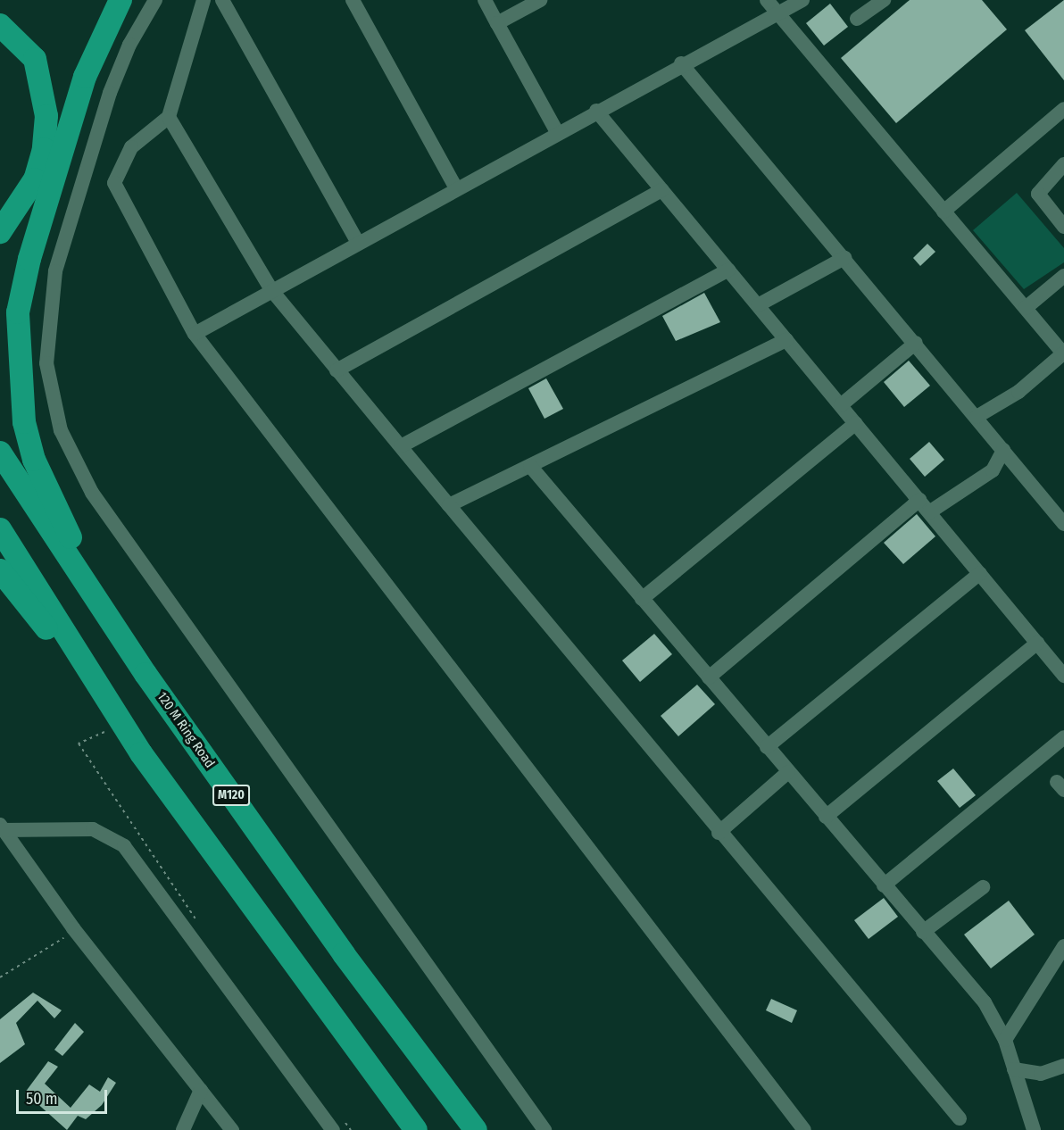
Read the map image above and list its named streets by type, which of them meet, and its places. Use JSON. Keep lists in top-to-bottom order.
{
  "streets": {
    "highway": ["120 M Ring Road", "M120"]
  },
  "scale_bar": "50 m"
}
